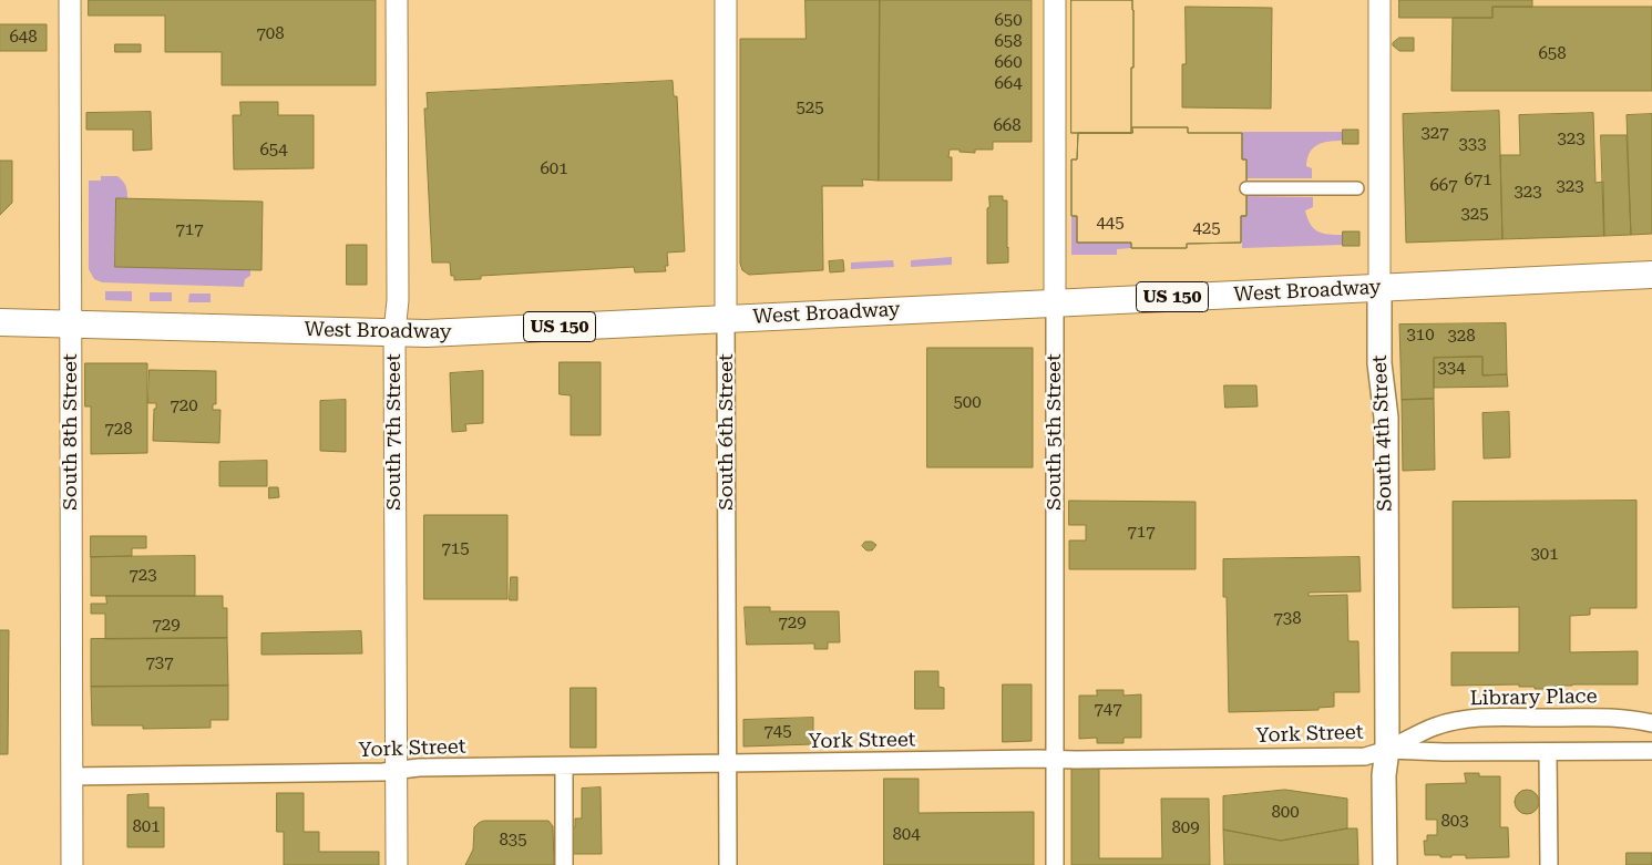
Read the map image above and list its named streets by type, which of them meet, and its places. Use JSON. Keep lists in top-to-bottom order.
{
  "streets": {
    "main road": ["West Broadway", "US 150", "South 4th Street"],
    "street": [
      "South 8th Street",
      "South 7th Street",
      "South 6th Street",
      "South 5th Street",
      "Library Place",
      "York Street"
    ]
  },
  "crossings": [
    ["West Broadway", "South 8th Street"],
    ["West Broadway", "South 7th Street"],
    ["West Broadway", "South 6th Street"],
    ["West Broadway", "South 5th Street"],
    ["West Broadway", "South 4th Street"],
    ["South 8th Street", "York Street"],
    ["South 7th Street", "York Street"],
    ["South 6th Street", "York Street"],
    ["South 5th Street", "York Street"],
    ["South 4th Street", "Library Place"],
    ["South 4th Street", "York Street"],
    ["Library Place", "York Street"]
  ],
  "house_numbers": [
    "650",
    "708",
    "648",
    "658",
    "658",
    "660",
    "664",
    "525",
    "668",
    "327",
    "323",
    "333",
    "654",
    "601",
    "671",
    "667",
    "323",
    "323",
    "325",
    "445",
    "425",
    "717",
    "310",
    "328",
    "334",
    "500",
    "720",
    "728",
    "717",
    "715",
    "301",
    "723",
    "738",
    "729",
    "729",
    "737",
    "747",
    "745",
    "800",
    "803",
    "801",
    "809",
    "804",
    "835"
  ]
}
